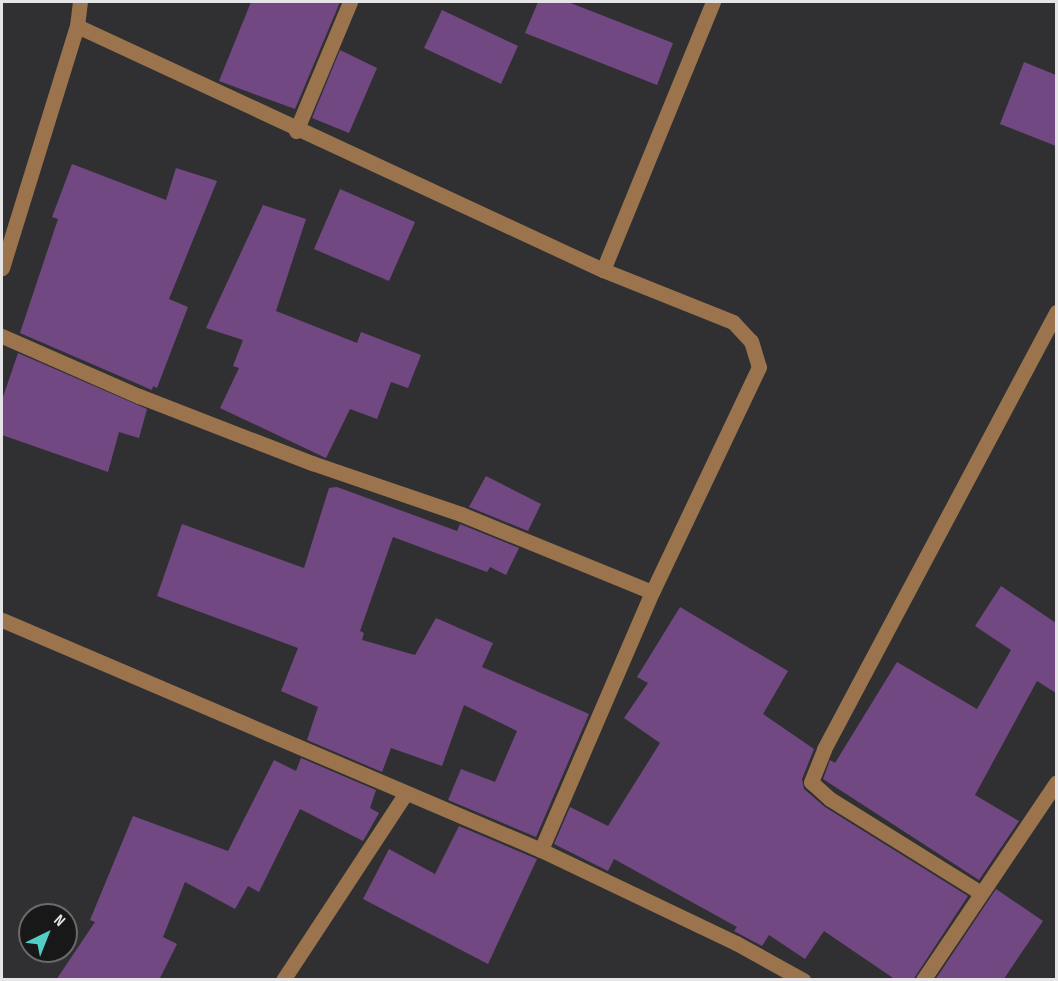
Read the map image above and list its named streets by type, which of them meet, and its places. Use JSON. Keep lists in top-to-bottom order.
{
  "north": "top right"
}
